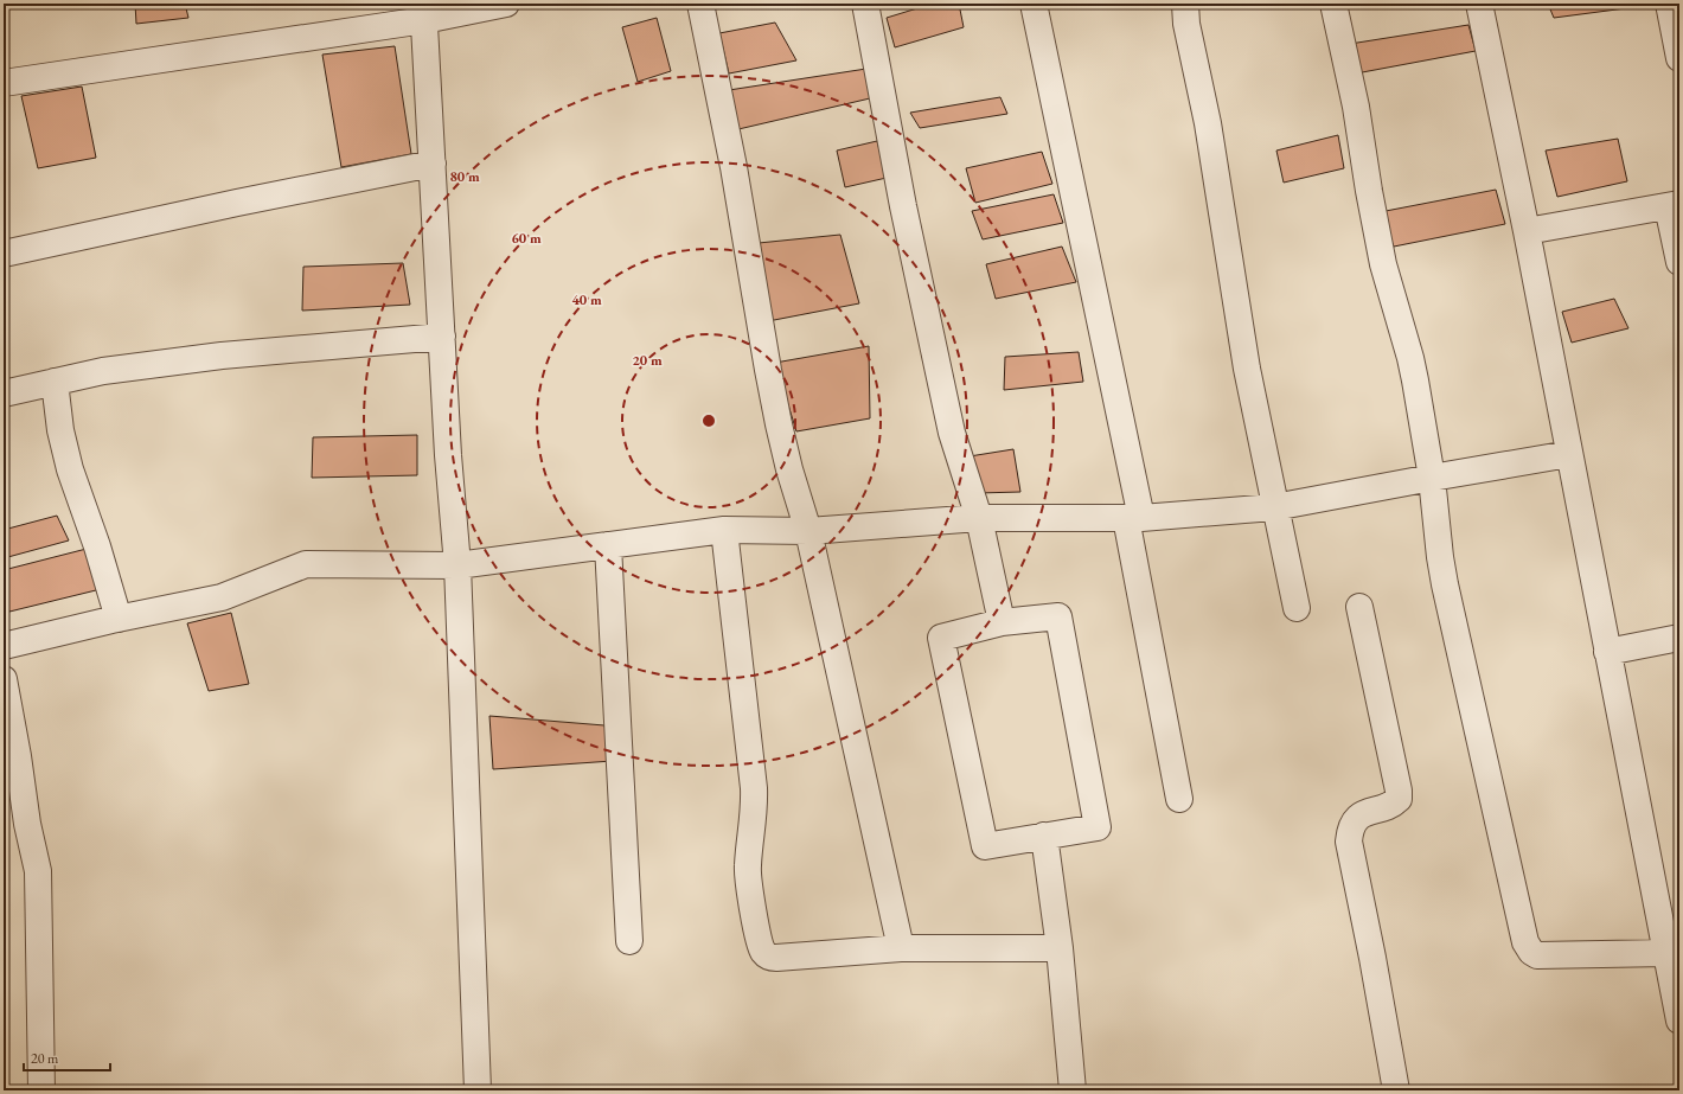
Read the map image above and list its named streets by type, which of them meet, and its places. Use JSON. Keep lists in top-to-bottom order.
{
  "scale_bar": "20 m",
  "rings": [
    "80 m",
    "60 m",
    "40 m",
    "20 m"
  ]
}
